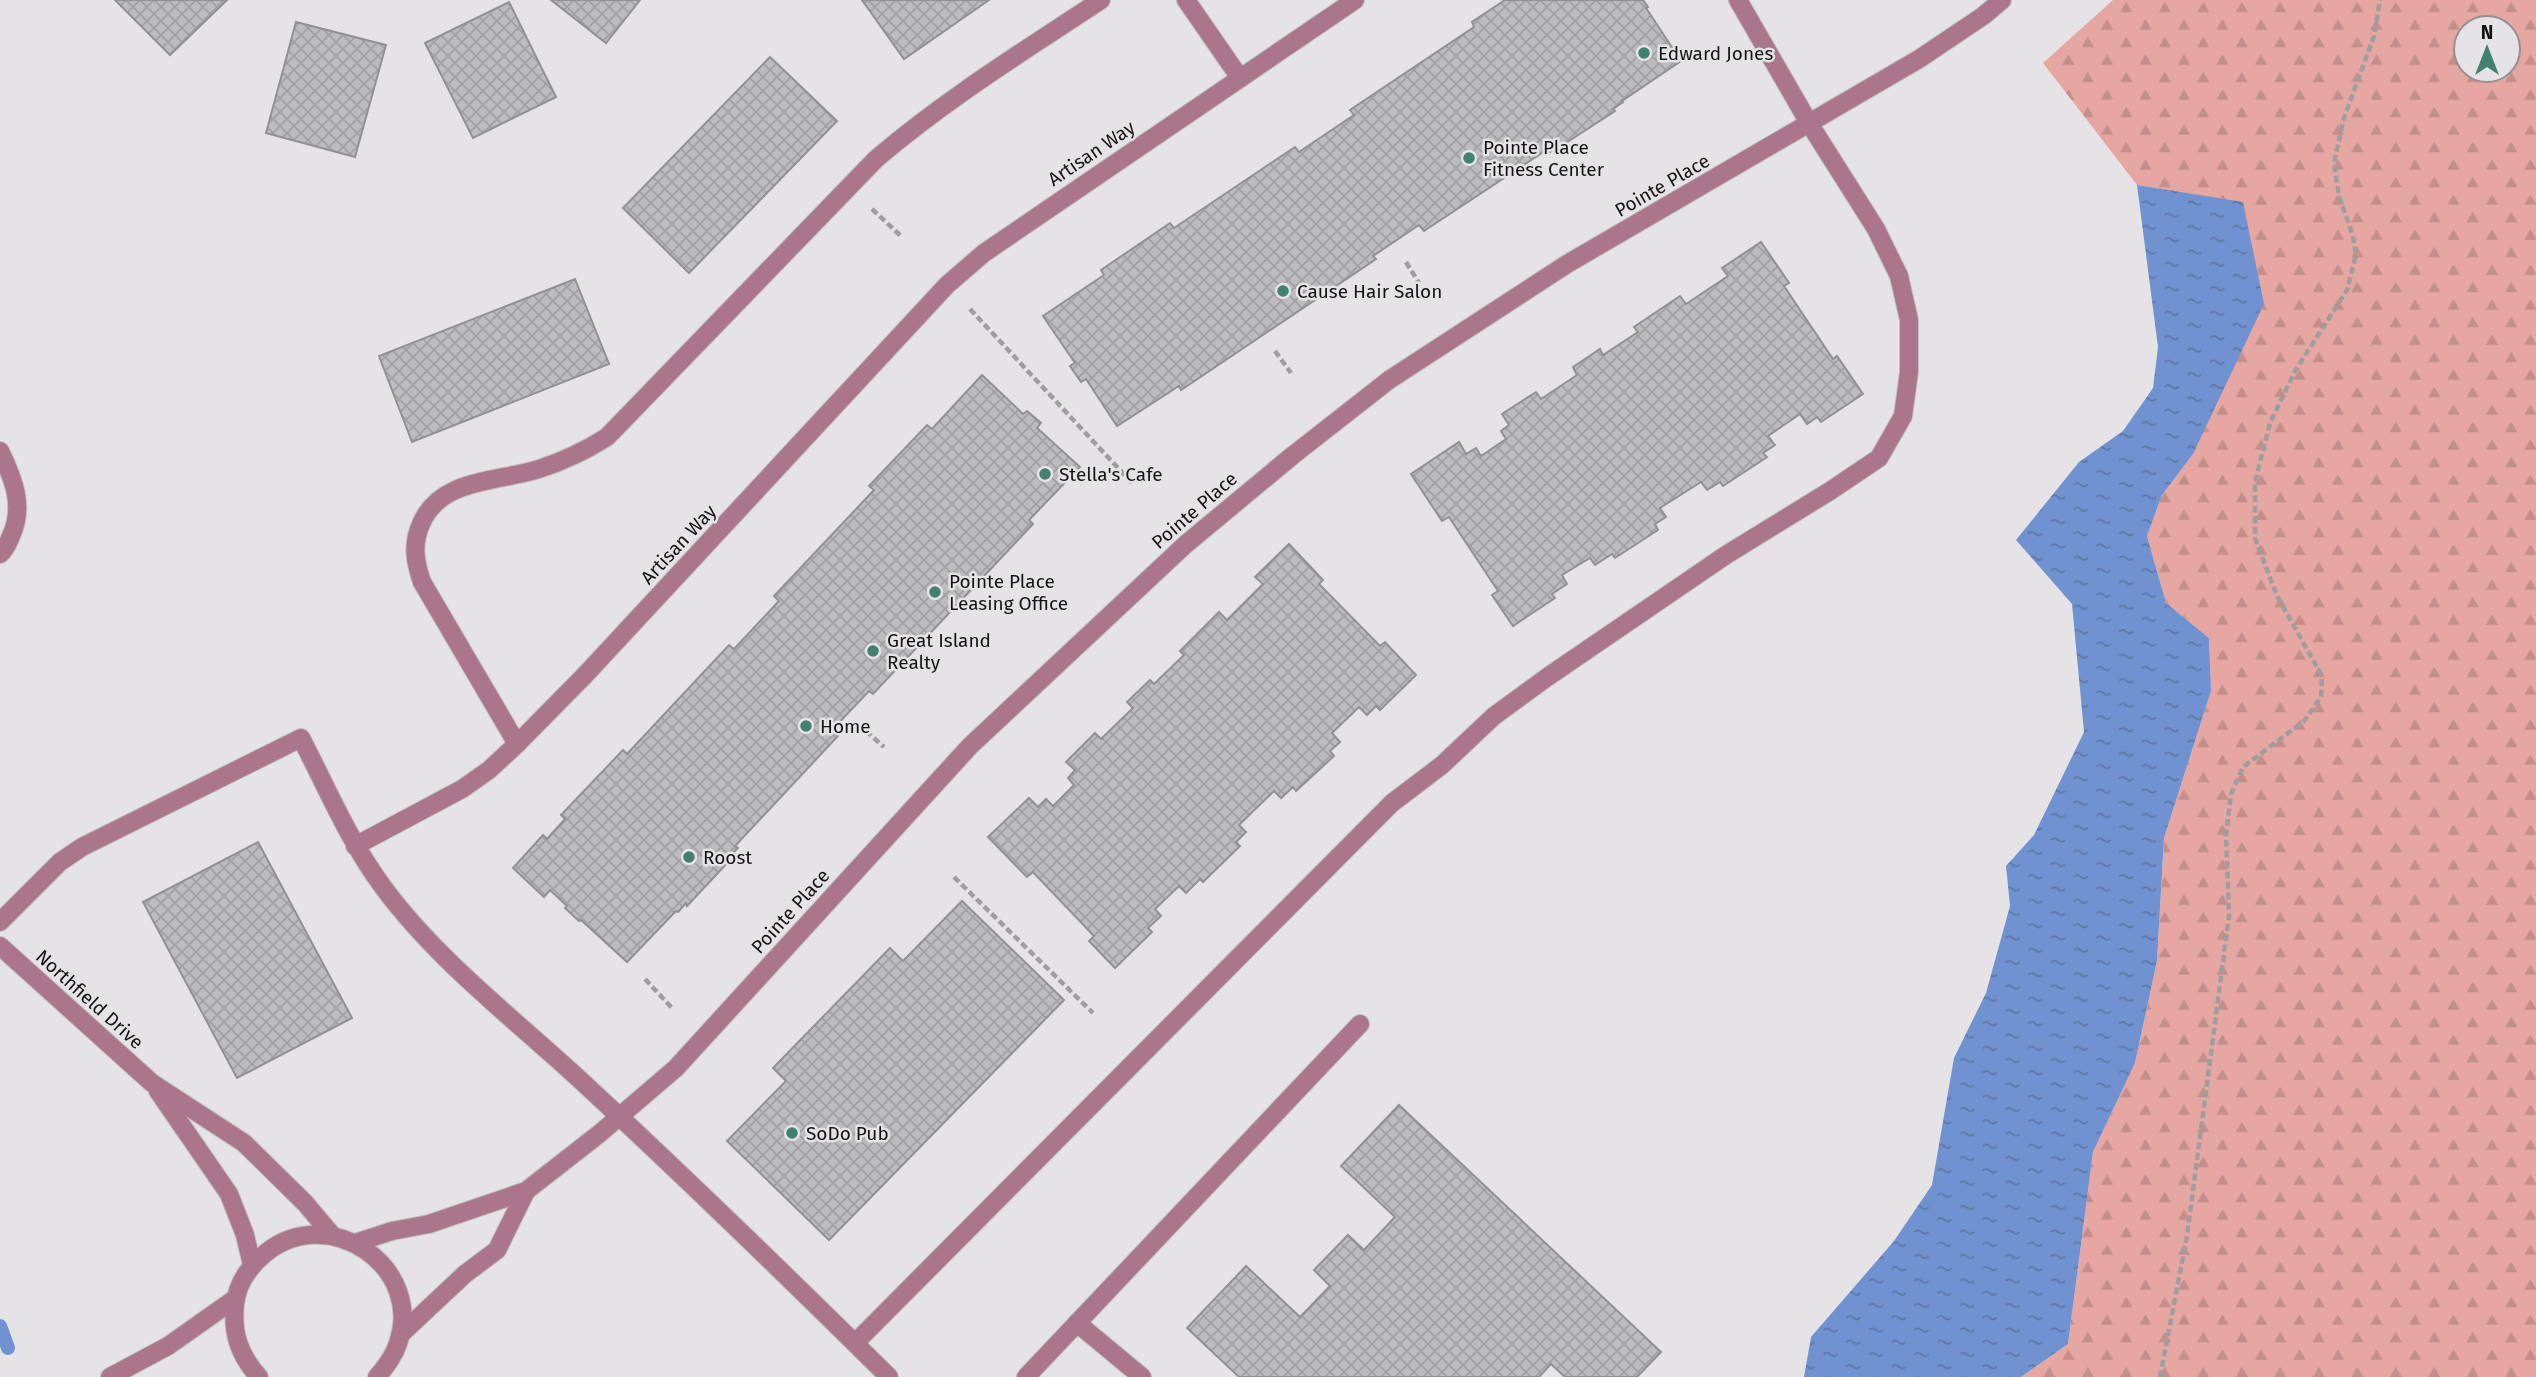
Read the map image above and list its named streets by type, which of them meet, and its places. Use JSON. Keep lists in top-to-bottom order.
{
  "streets": {
    "street": ["Artisan Way", "Pointe Place", "Northfield Drive"]
  },
  "places": [
    "Edward Jones",
    "Pointe Place Fitness Center",
    "Cause Hair Salon",
    "Stella's Cafe",
    "Pointe Place Leasing Office",
    "Great Island Realty",
    "Home",
    "Roost",
    "SoDo Pub"
  ],
  "north": "top"
}
